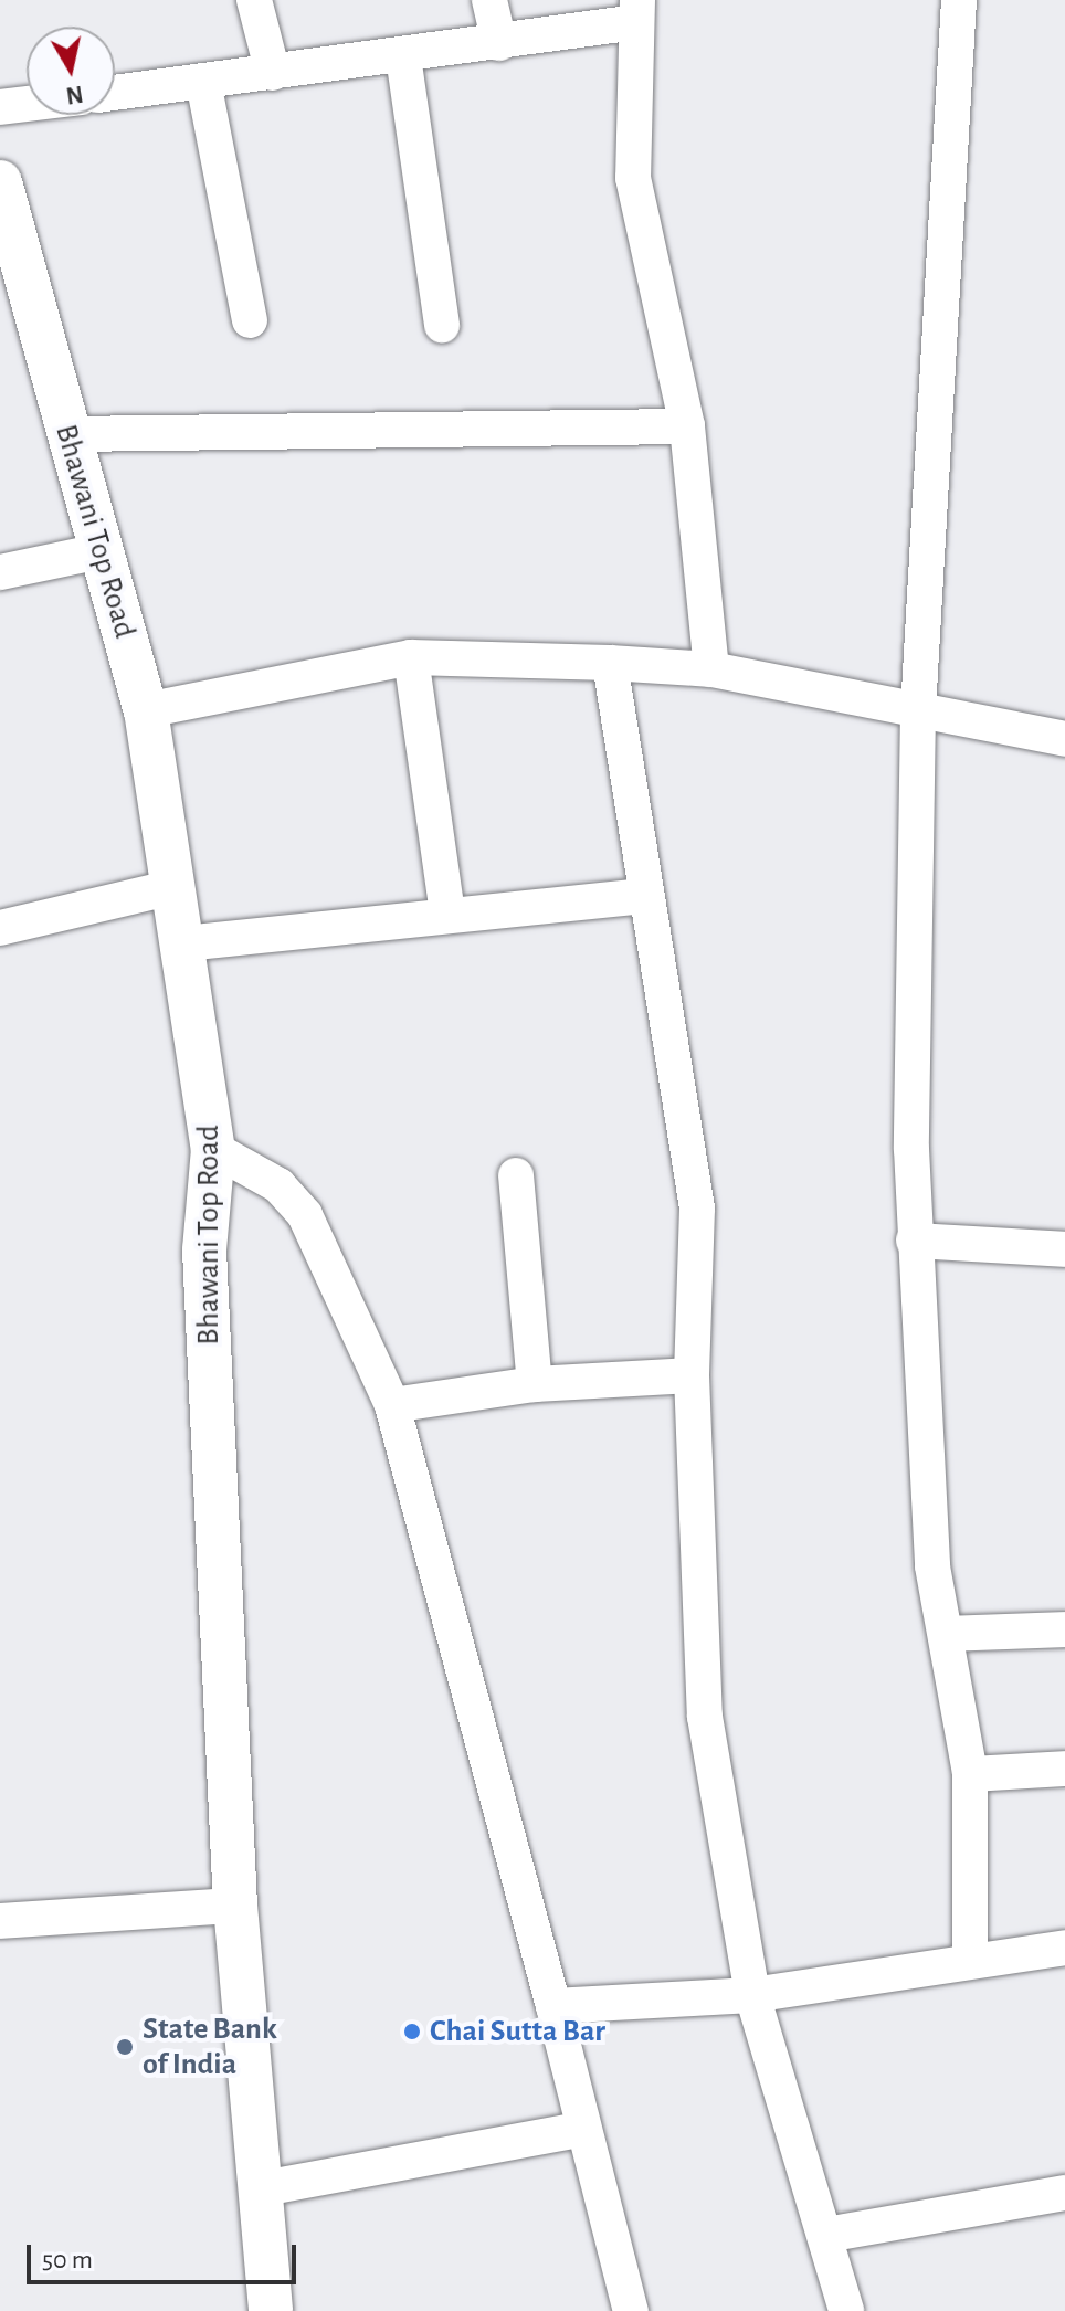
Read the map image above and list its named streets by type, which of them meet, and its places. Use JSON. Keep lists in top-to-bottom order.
{
  "streets": {
    "street": ["Bhawani Top Road"]
  },
  "places": ["Chai Sutta Bar", "State Bank of India"],
  "scale_bar": "50 m",
  "north": "bottom"
}
